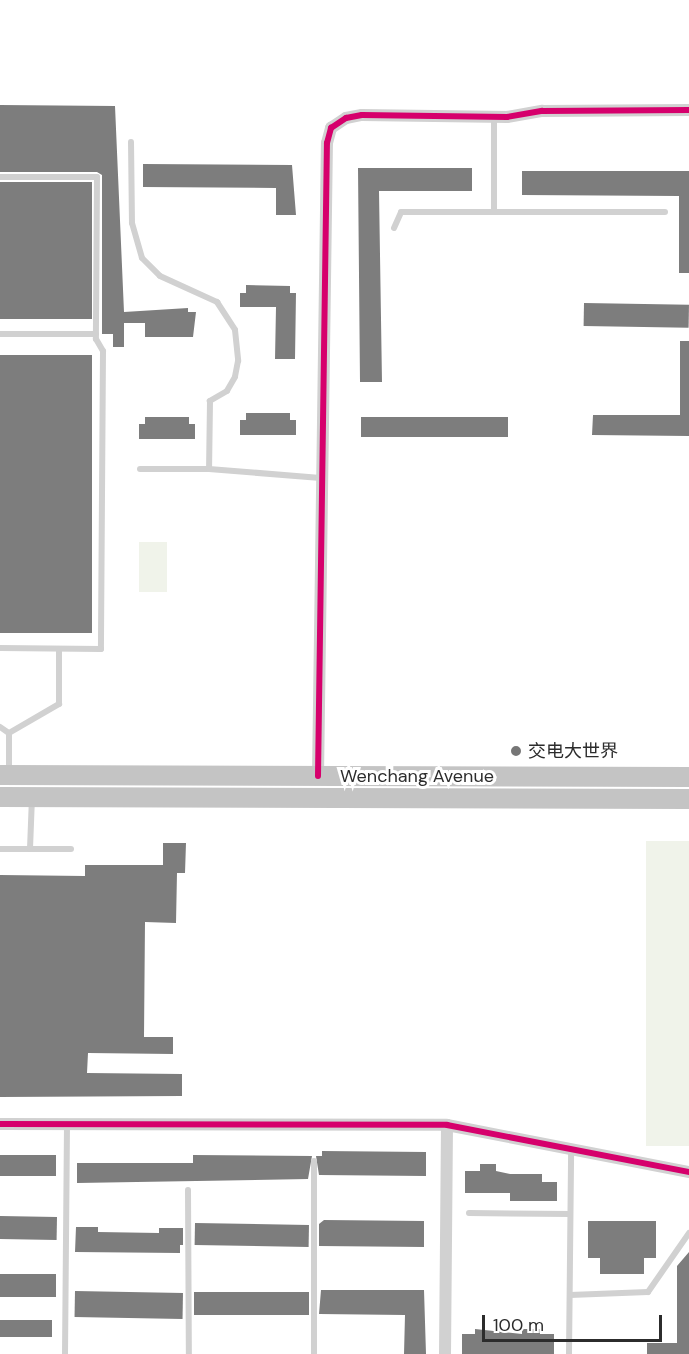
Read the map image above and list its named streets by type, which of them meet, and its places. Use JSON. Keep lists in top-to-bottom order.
{
  "streets": {
    "main road": ["Wenchang Avenue"]
  },
  "places": ["交电大世界"],
  "scale_bar": "100 m"
}
